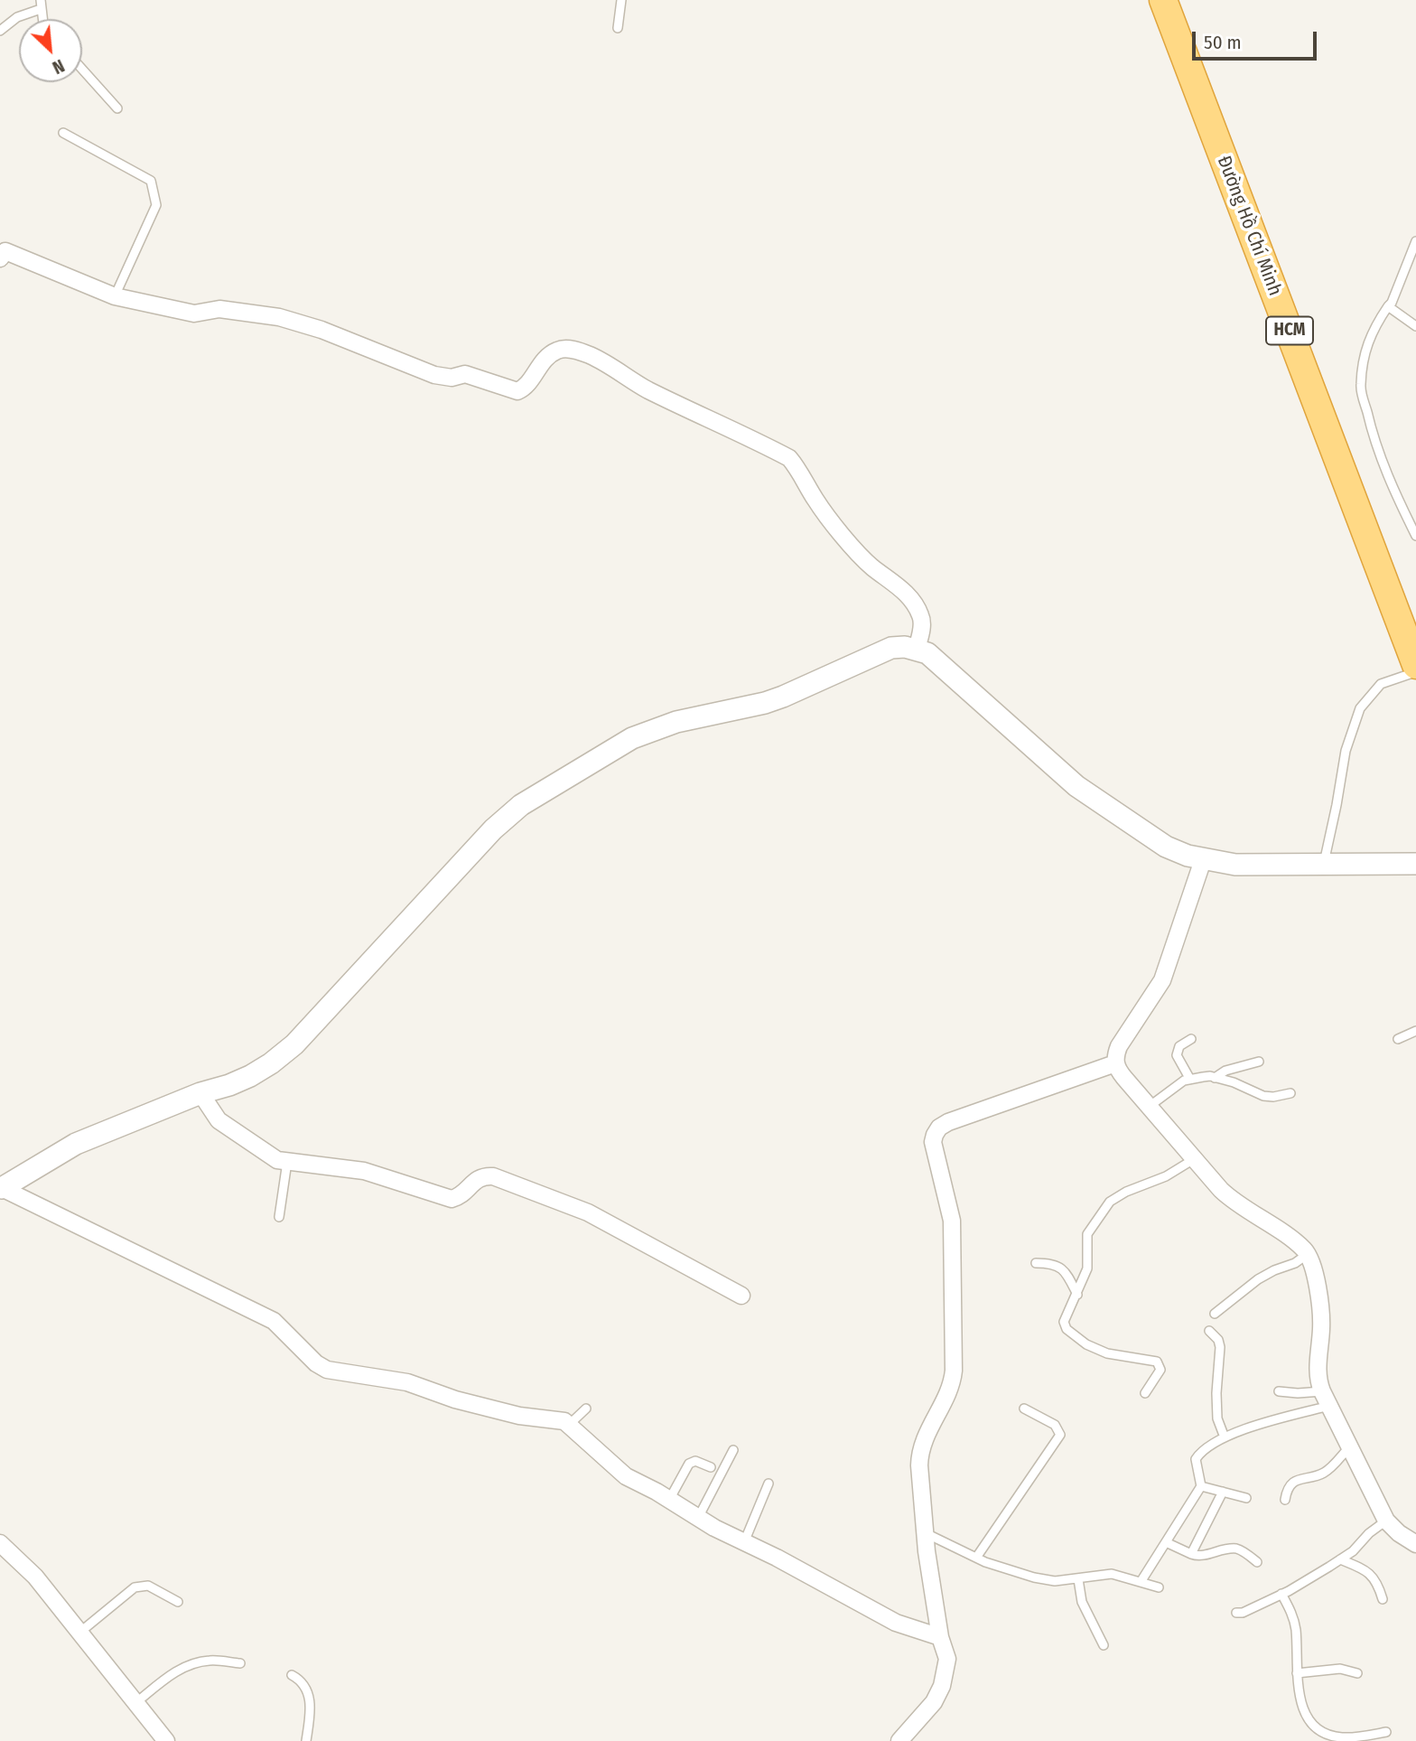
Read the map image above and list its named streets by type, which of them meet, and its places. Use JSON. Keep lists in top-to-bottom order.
{
  "streets": {
    "highway": ["Đường Hồ Chí Minh", "HCM"]
  },
  "scale_bar": "50 m",
  "north": "bottom right"
}
